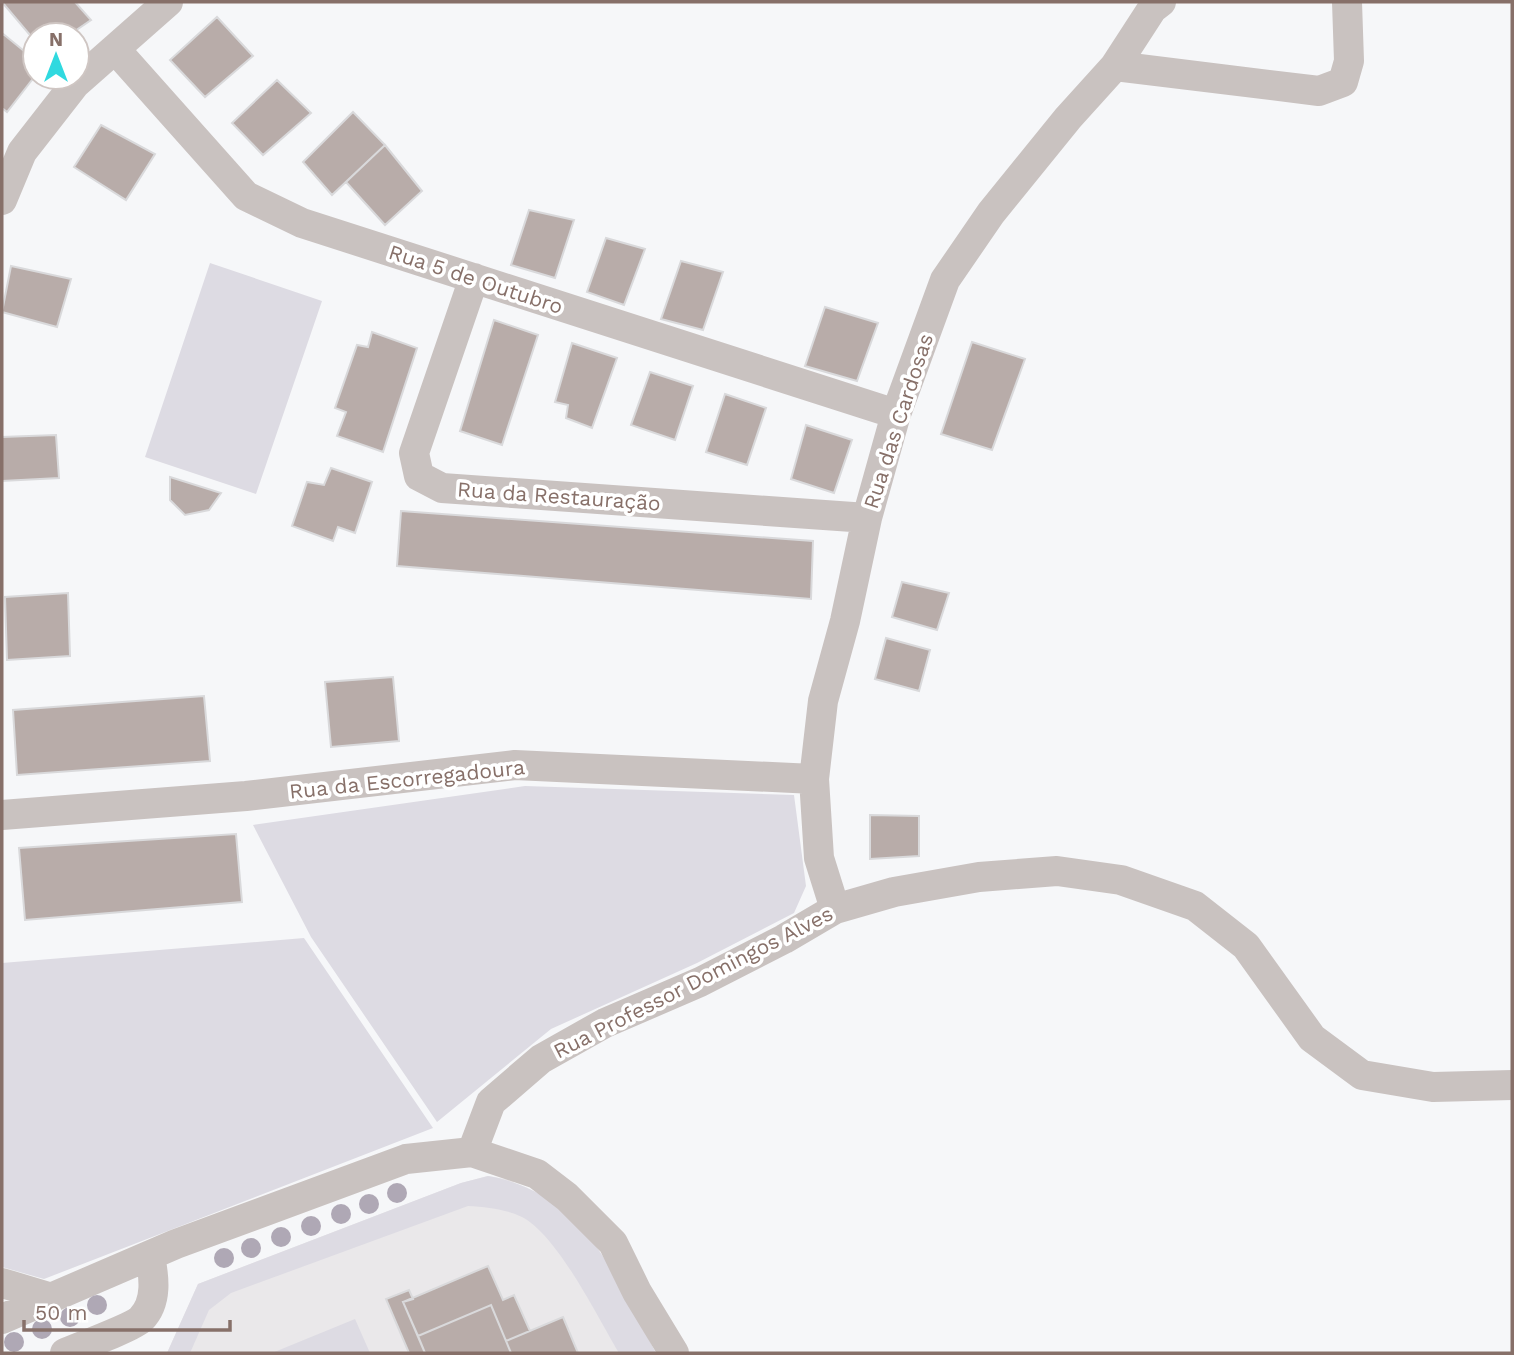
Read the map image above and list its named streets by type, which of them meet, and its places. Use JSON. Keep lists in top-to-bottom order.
{
  "streets": {
    "street": [
      "Rua 5 de Outubro",
      "Rua das Cardosas",
      "Rua da Restauração",
      "Rua da Escorregadoura",
      "Rua Professor Domingos Alves"
    ]
  },
  "crossings": [
    ["Rua 5 de Outubro", "Rua das Cardosas"],
    ["Rua 5 de Outubro", "Rua da Restauração"],
    ["Rua das Cardosas", "Rua da Restauração"],
    ["Rua das Cardosas", "Rua da Escorregadoura"],
    ["Rua das Cardosas", "Rua Professor Domingos Alves"]
  ],
  "scale_bar": "50 m",
  "north": "top"
}
